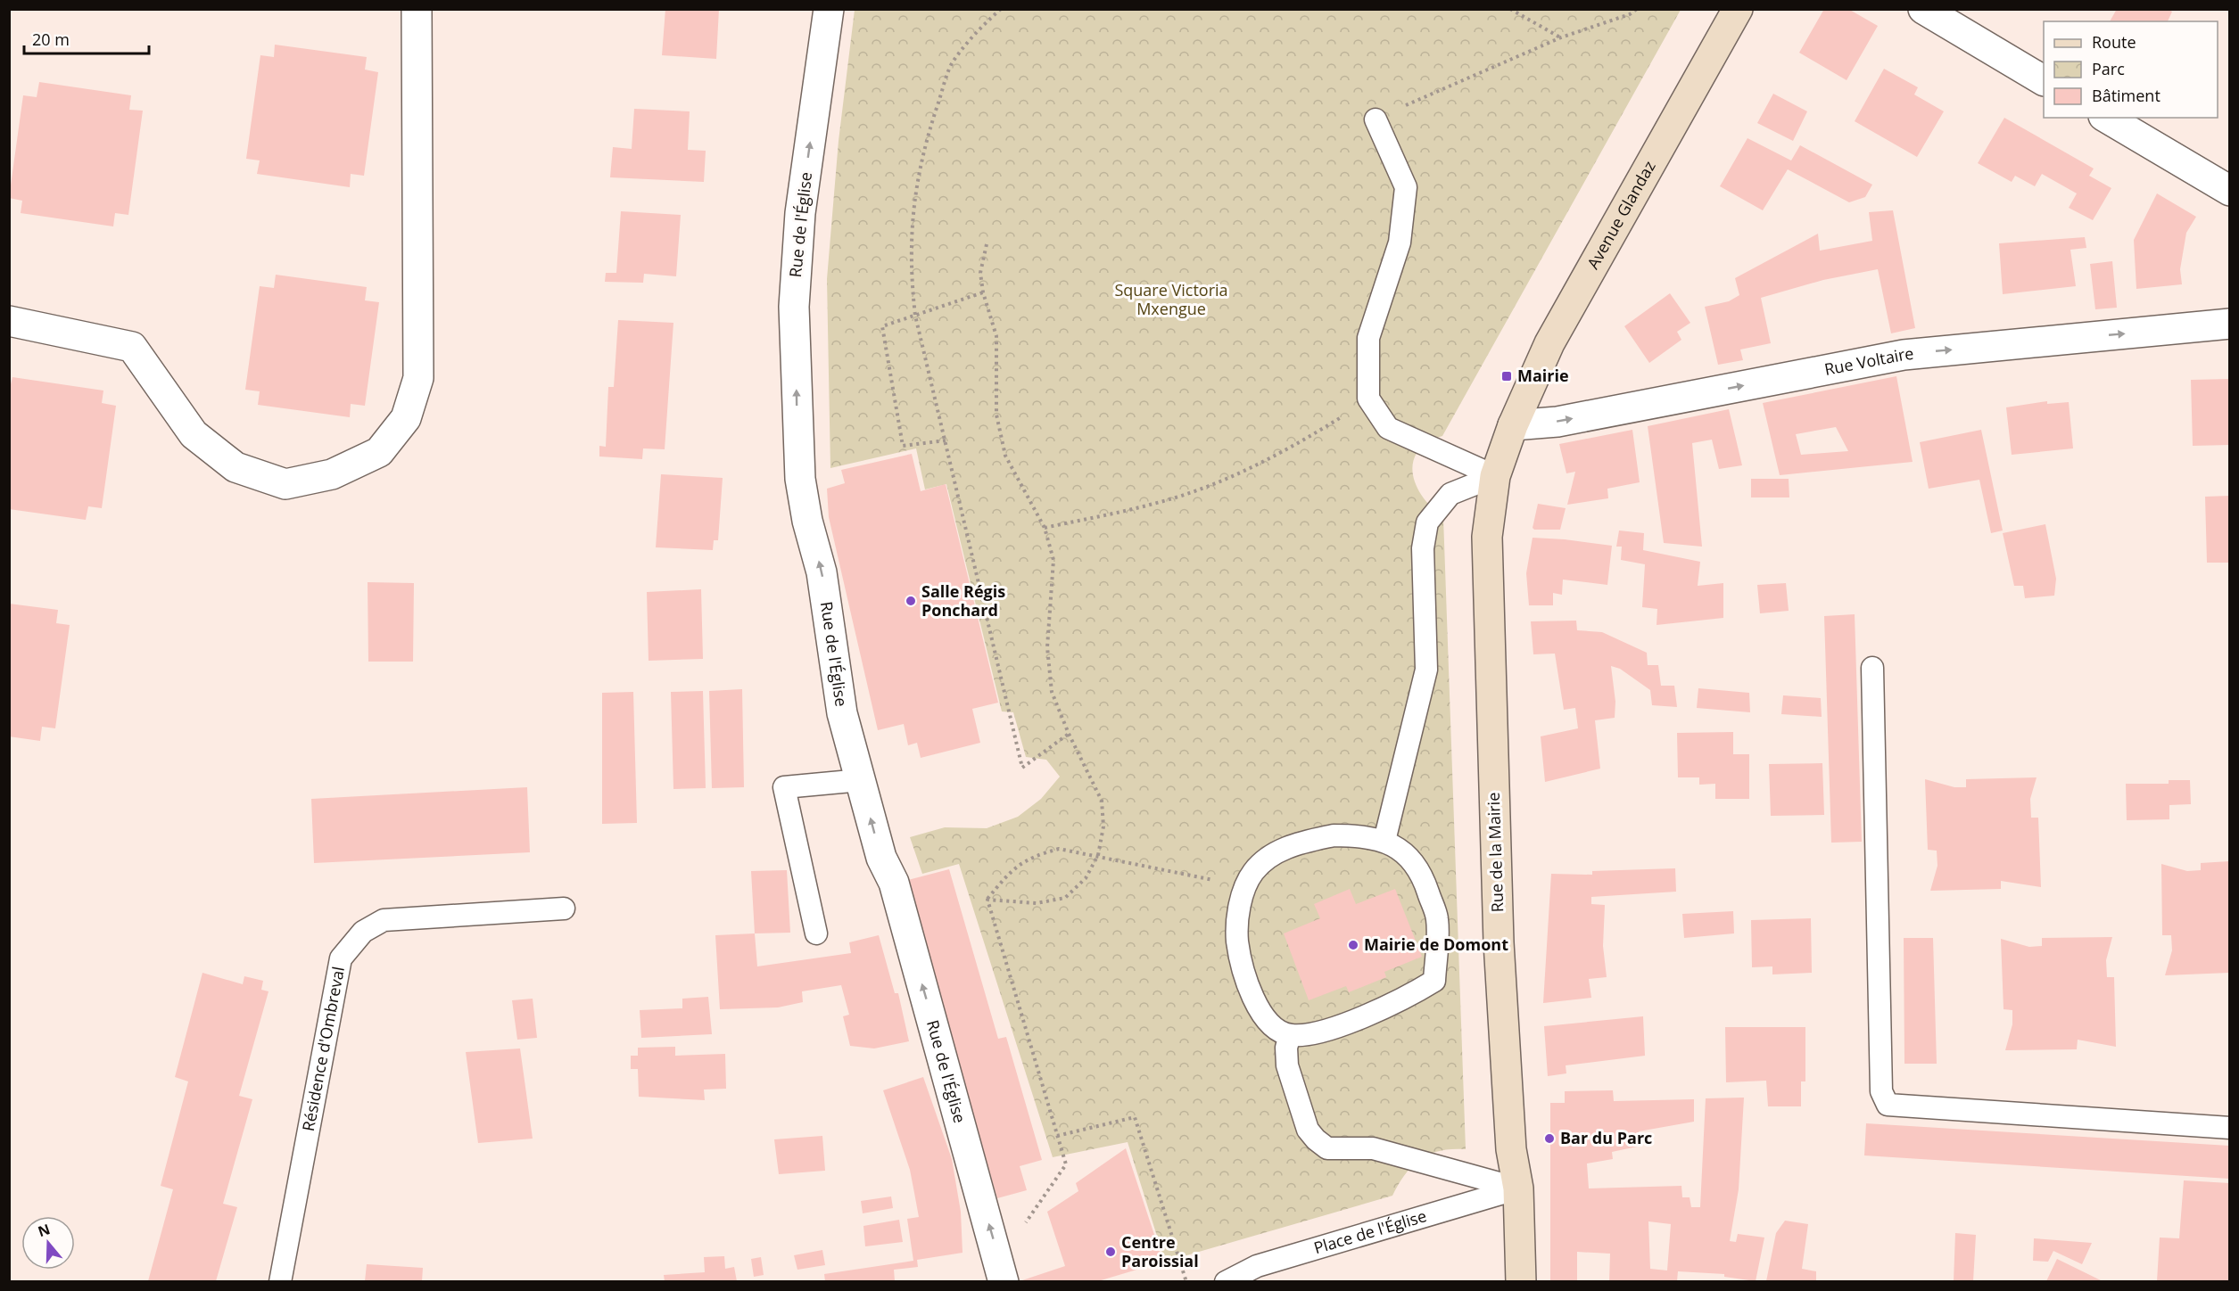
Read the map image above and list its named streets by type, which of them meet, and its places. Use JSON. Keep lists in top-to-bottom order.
{
  "streets": {
    "street": [
      "Avenue Glandaz",
      "Rue de l'Église",
      "Rue Voltaire",
      "Rue de la Mairie"
    ],
    "lane": ["Résidence d'Ombreval", "Place de l'Église"]
  },
  "crossings": [
    ["Avenue Glandaz", "Rue Voltaire"],
    ["Avenue Glandaz", "Rue de la Mairie"],
    ["Rue Voltaire", "Rue de la Mairie"],
    ["Rue de la Mairie", "Place de l'Église"]
  ],
  "one_way": ["Rue de l'Église", "Rue Voltaire"],
  "parks": ["Square Victoria Mxengue"],
  "places": {
    "transit": ["Mairie"],
    "other": [
      "Salle Régis Ponchard",
      "Mairie de Domont",
      "Bar du Parc",
      "Centre Paroissial"
    ]
  },
  "legend": ["Route", "Parc", "Bâtiment"],
  "scale_bar": "20 m",
  "north": "top"
}
